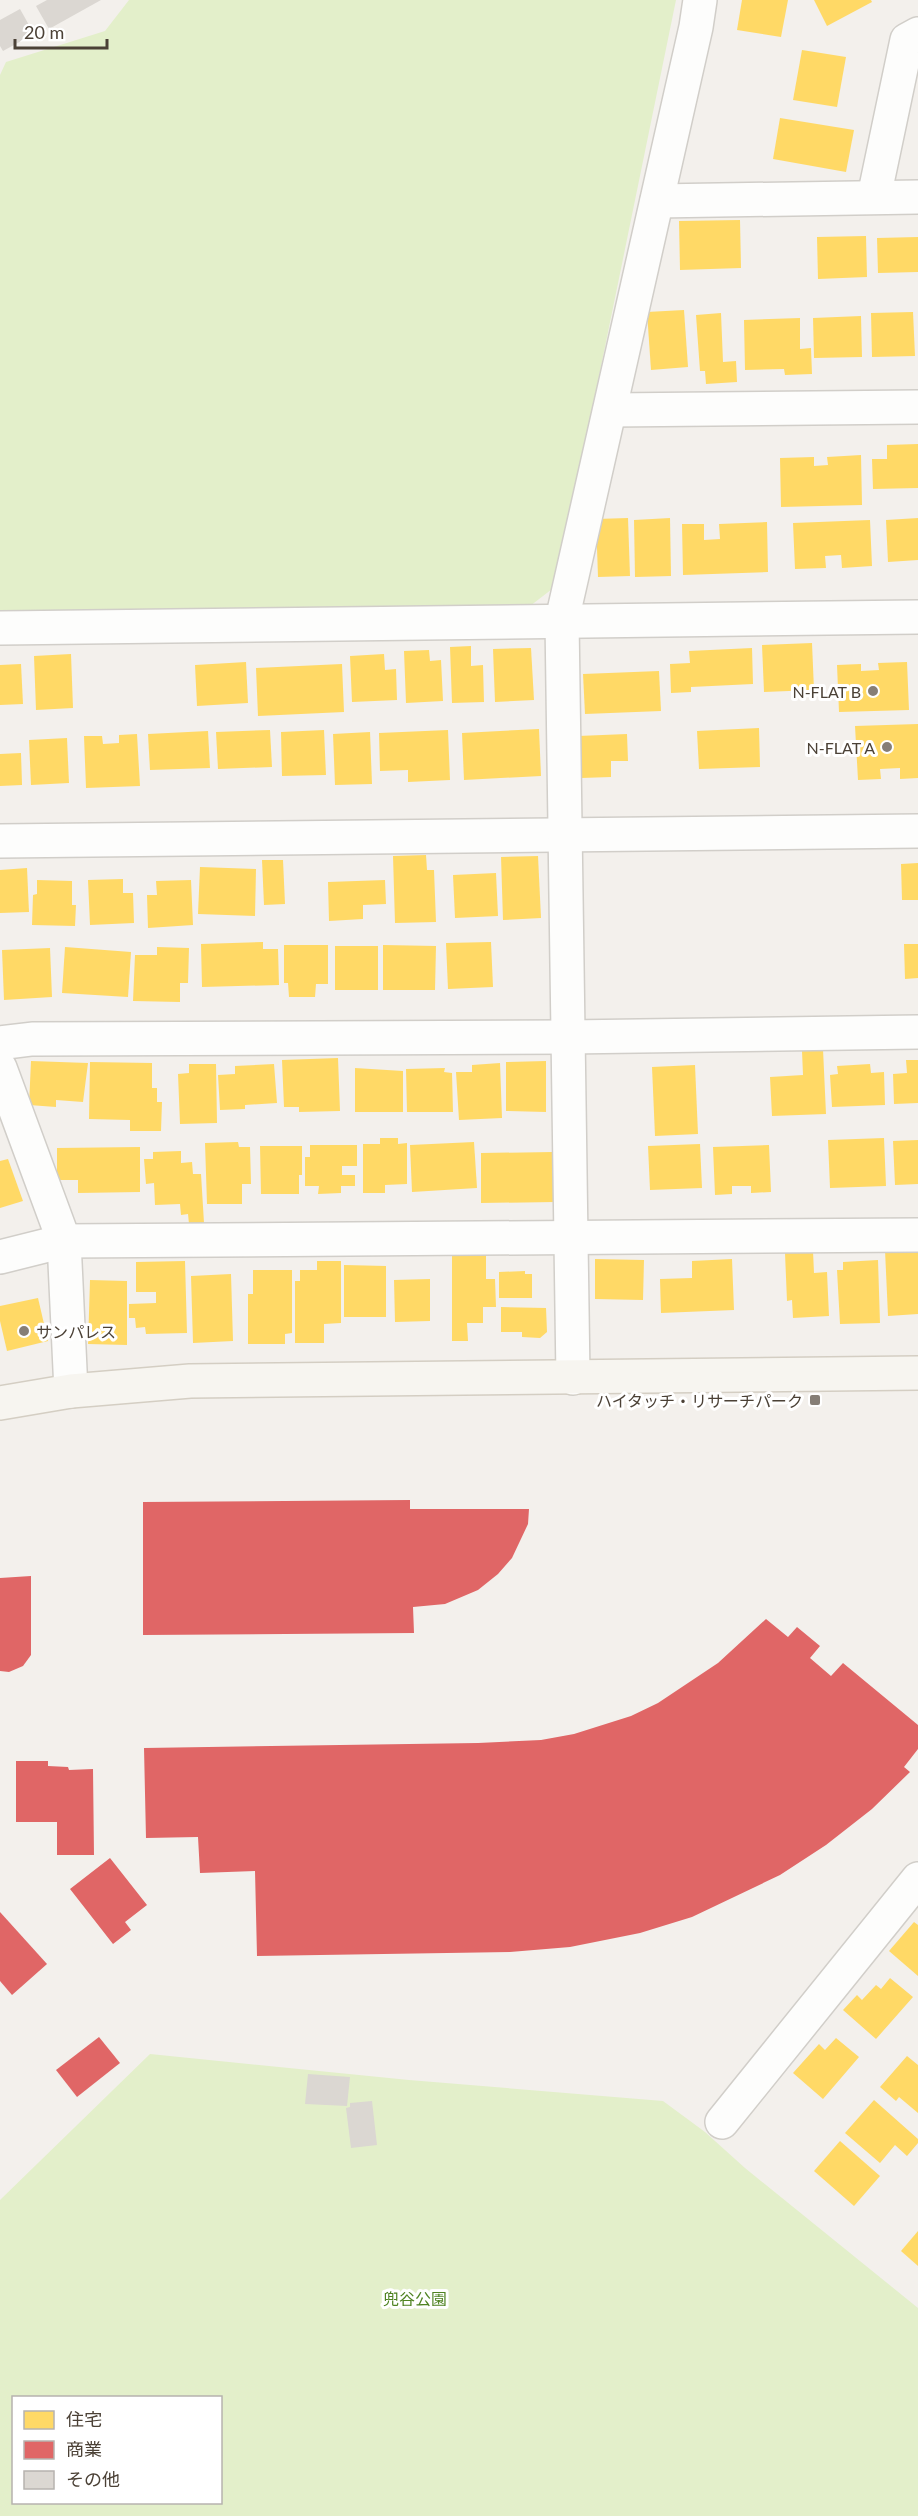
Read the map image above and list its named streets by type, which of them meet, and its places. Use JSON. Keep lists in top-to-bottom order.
{
  "parks": ["兜谷公園"],
  "places": {
    "other": ["N-FLAT B", "N-FLAT A", "サンパレス"],
    "transit": ["ハイタッチ・リサーチパーク"]
  },
  "legend": ["住宅", "商業", "その他"],
  "scale_bar": "20 m"
}
